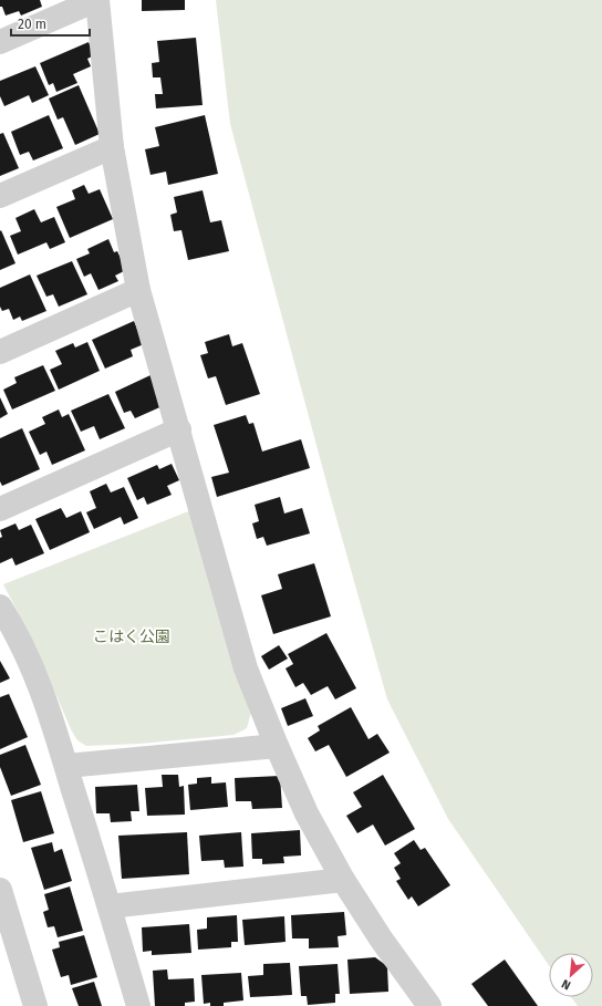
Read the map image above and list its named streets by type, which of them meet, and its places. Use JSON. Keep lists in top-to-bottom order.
{
  "parks": ["こはく公園"],
  "scale_bar": "20 m",
  "north": "bottom left"
}
